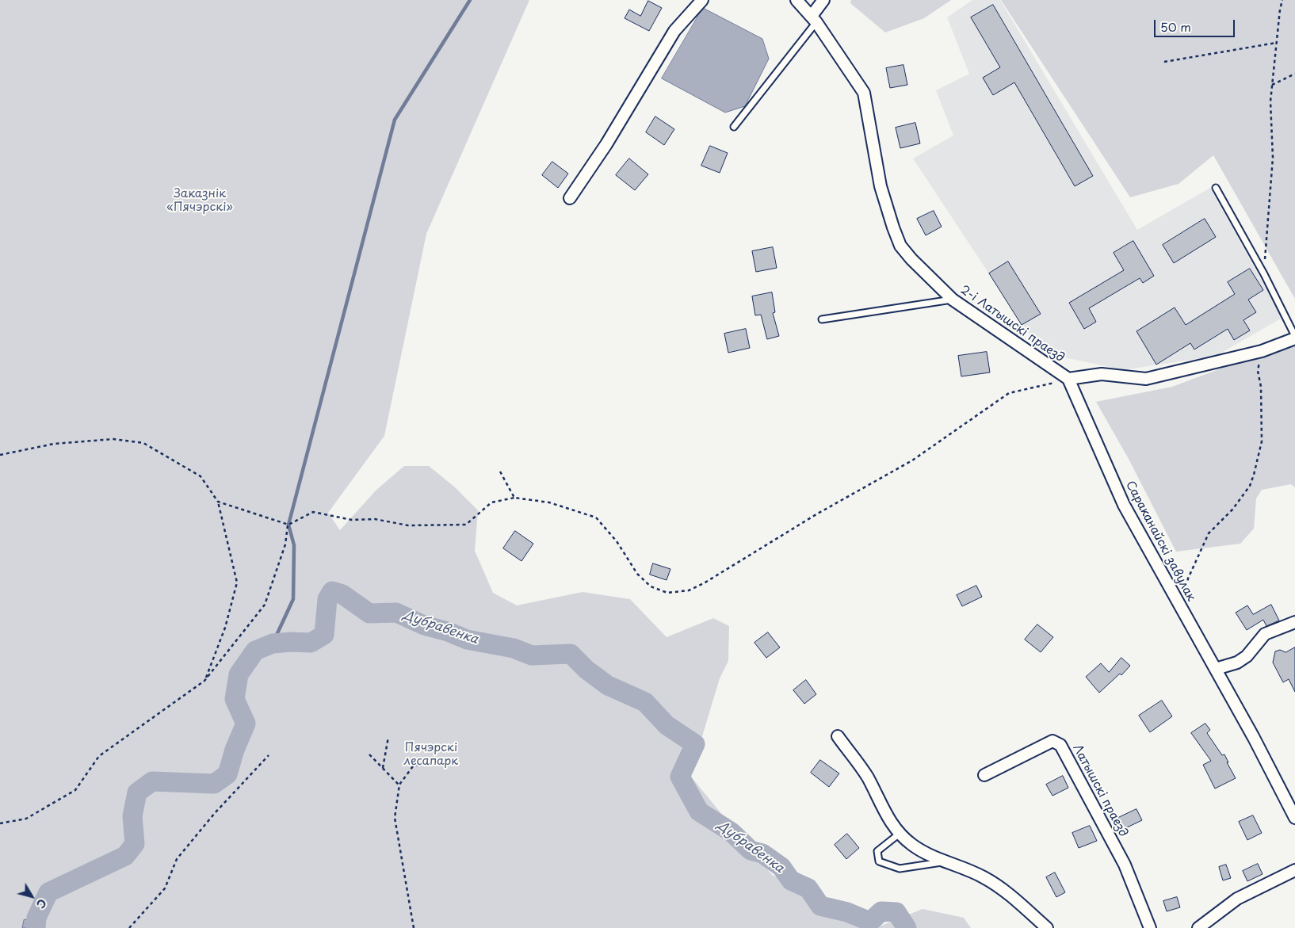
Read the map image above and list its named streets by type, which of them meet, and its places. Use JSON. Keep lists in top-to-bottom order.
{
  "streets": {
    "street": ["2-і Латышскі праезд", "Сараканайскі завулак", "Латышскі праезд"]
  },
  "crossings": [
    ["2-і Латышскі праезд", "Сараканайскі завулак"]
  ],
  "water": ["Дубравенка"],
  "parks": ["Заказнік «Пячэрскі»", "Пячэрскі лесапарк"],
  "scale_bar": "50 m",
  "north": "bottom right"
}
